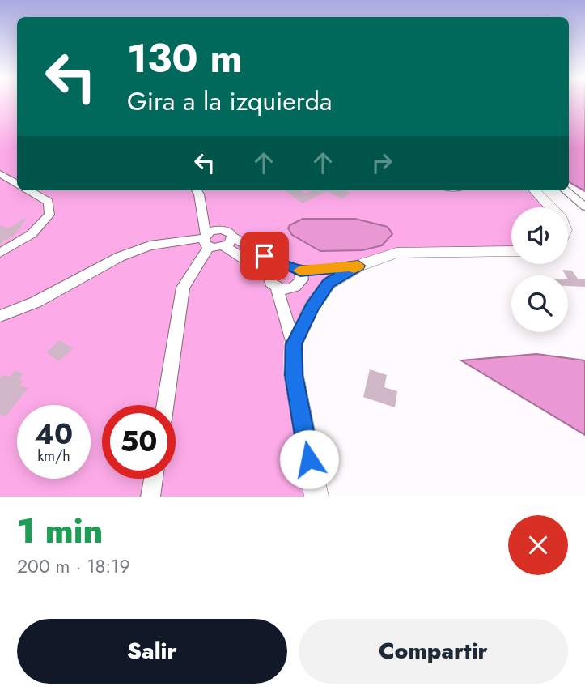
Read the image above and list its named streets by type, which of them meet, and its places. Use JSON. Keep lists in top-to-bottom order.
{
  "page": {
    "turn": ["130 m", "Gira a la izquierda"],
    "speed": "40 km/h",
    "limit": "50",
    "heading": ["1 min", "200 m · 18:19"],
    "buttons": ["Salir", "Compartir"]
  }
}
